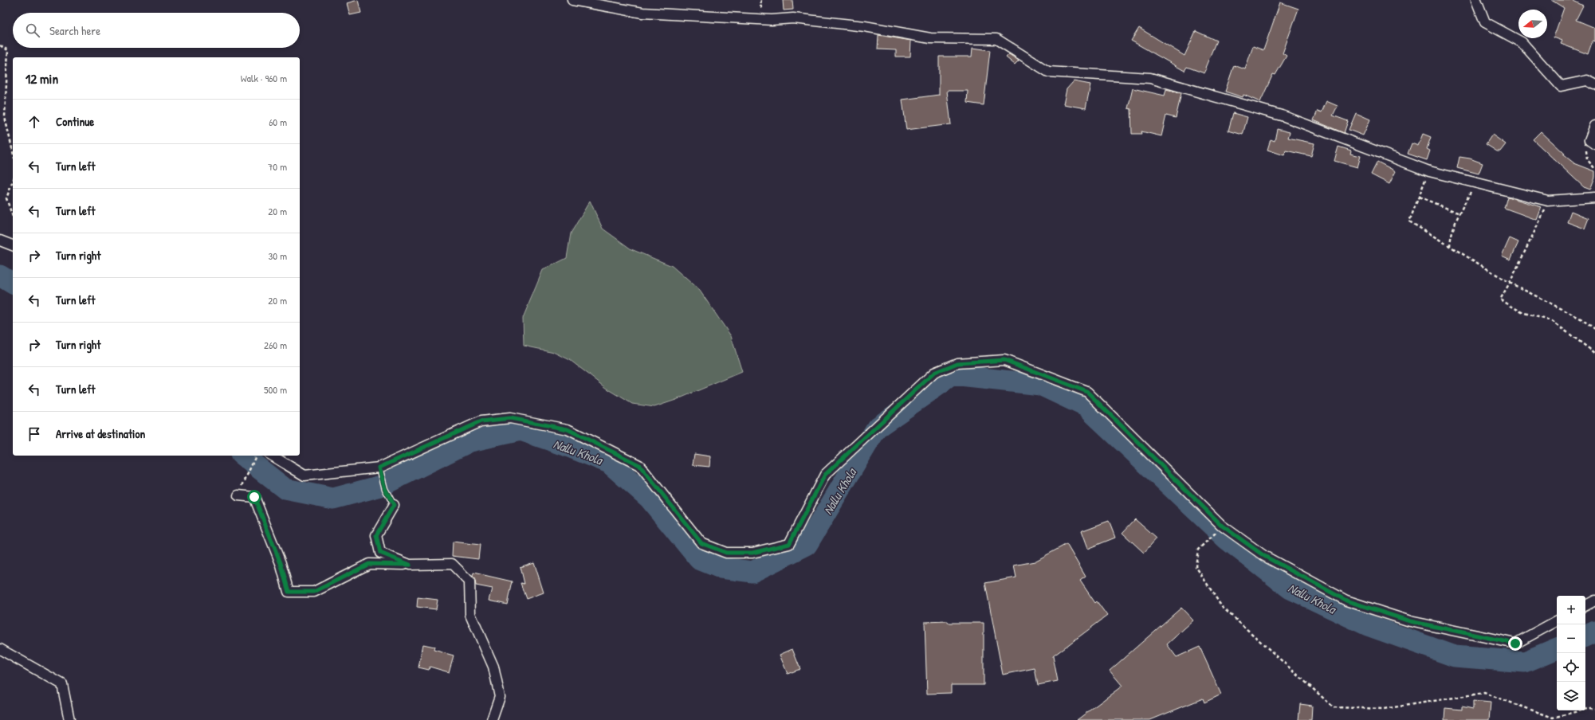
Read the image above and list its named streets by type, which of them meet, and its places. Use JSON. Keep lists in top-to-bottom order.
{
  "water": ["Nallu Khola"],
  "north": "left",
  "page": {
    "search": "Search here",
    "heading": ["12 min", "Walk · 960 m"],
    "list": [
      ["Continue", "60 m"],
      ["Turn left", "70 m"],
      ["Turn left", "20 m"],
      ["Turn right", "30 m"],
      ["Turn left", "20 m"],
      ["Turn right", "260 m"],
      ["Turn left", "500 m"],
      "Arrive at destination"
    ],
    "map_buttons": ["+", "−"]
  }
}
